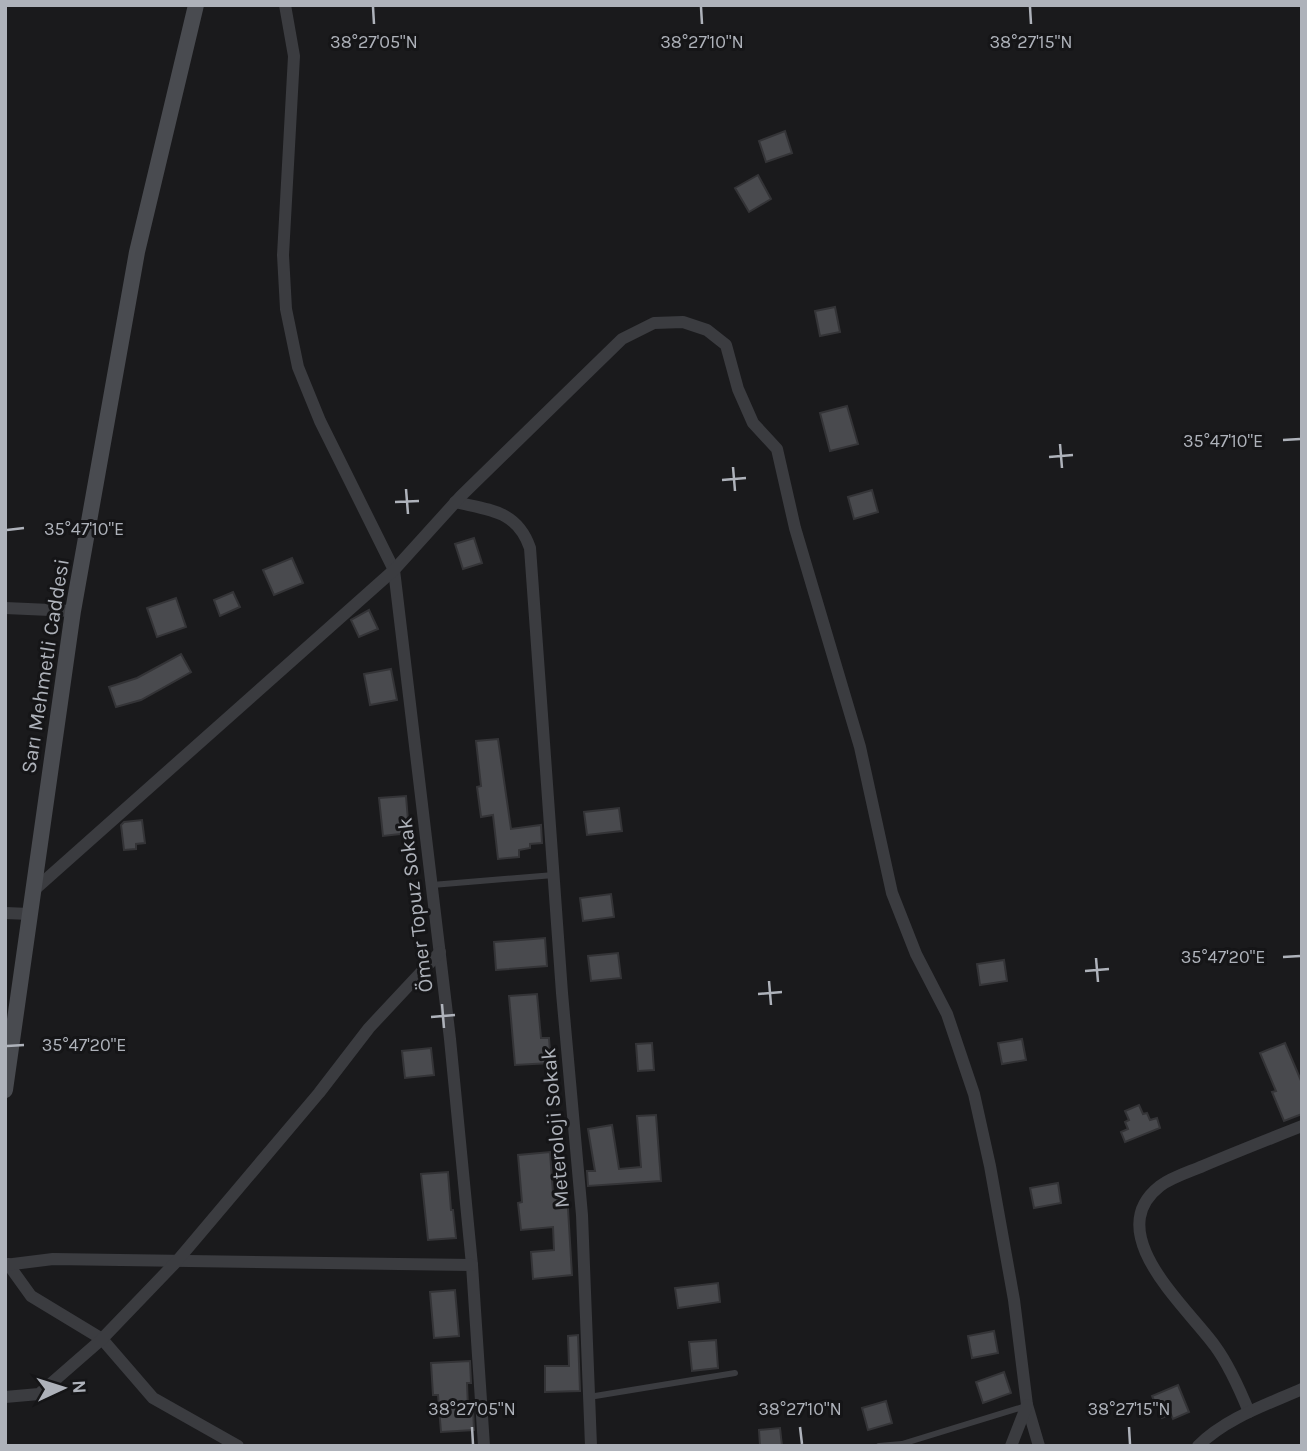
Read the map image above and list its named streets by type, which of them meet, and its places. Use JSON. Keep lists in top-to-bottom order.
{
  "streets": {
    "street": ["Sarı Mehmetli Caddesi", "Ömer Topuz Sokak", "Meteroloji Sokak"]
  },
  "north": "right",
  "coordinates": [
    "38°27'05\"N",
    "38°27'10\"N",
    "38°27'15\"N",
    "35°47'10\"E",
    "35°47'20\"E"
  ]
}
